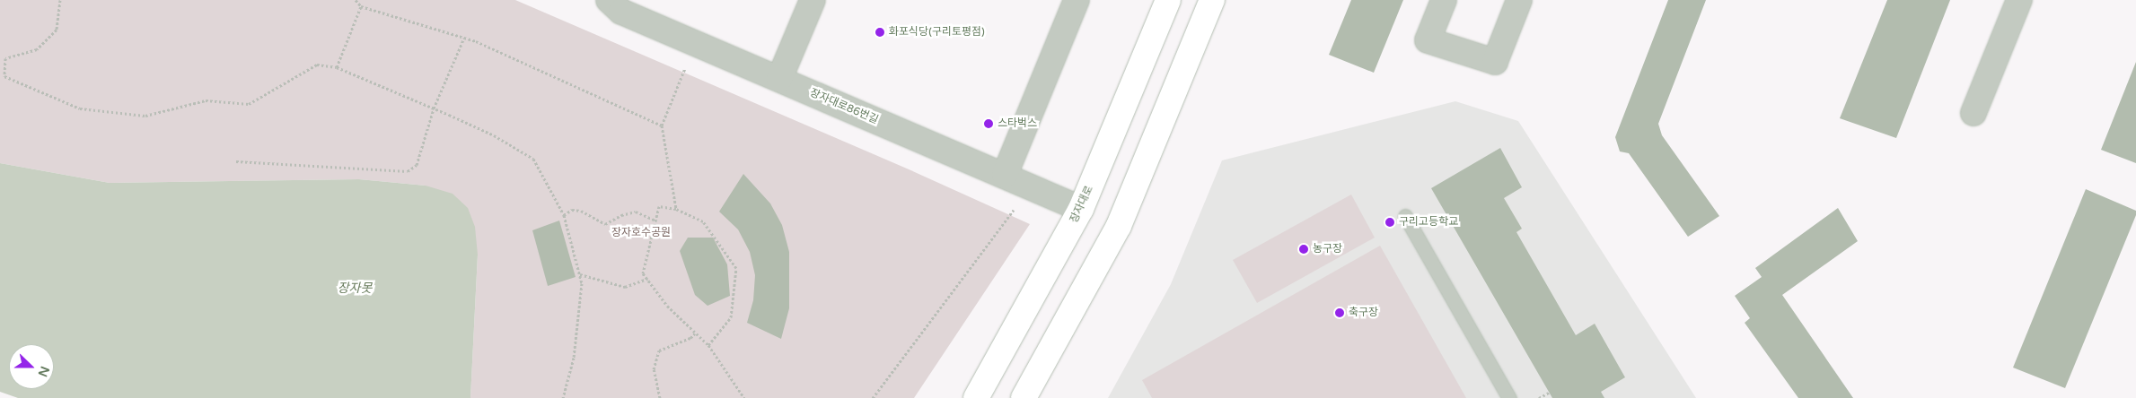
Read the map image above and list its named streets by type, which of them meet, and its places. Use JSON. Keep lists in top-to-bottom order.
{
  "streets": {
    "street": ["장자대로86번길", "장자대로"]
  },
  "crossings": [
    ["장자대로86번길", "장자대로"]
  ],
  "water": ["장자못"],
  "parks": ["장자호수공원"],
  "places": [
    "화포식당(구리토평점)",
    "스타벅스",
    "구리고등학교",
    "농구장",
    "축구장"
  ],
  "north": "right"
}
